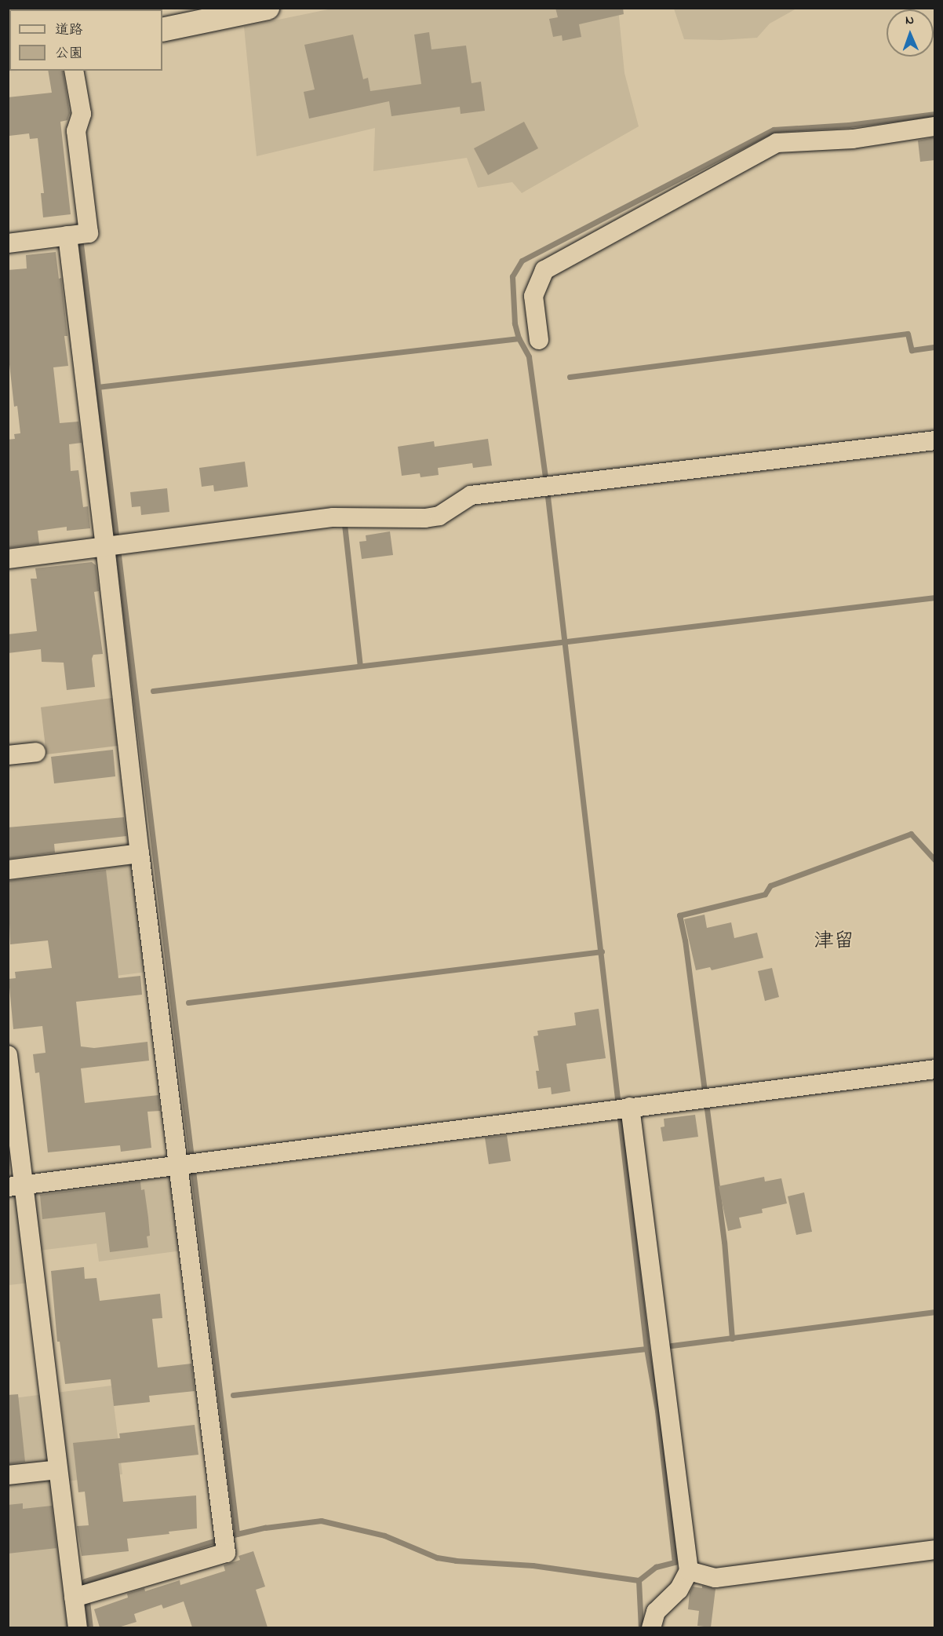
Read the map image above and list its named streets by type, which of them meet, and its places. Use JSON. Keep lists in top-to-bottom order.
{
  "districts": ["津留"],
  "legend": ["道路", "公園"],
  "north": "top"
}
